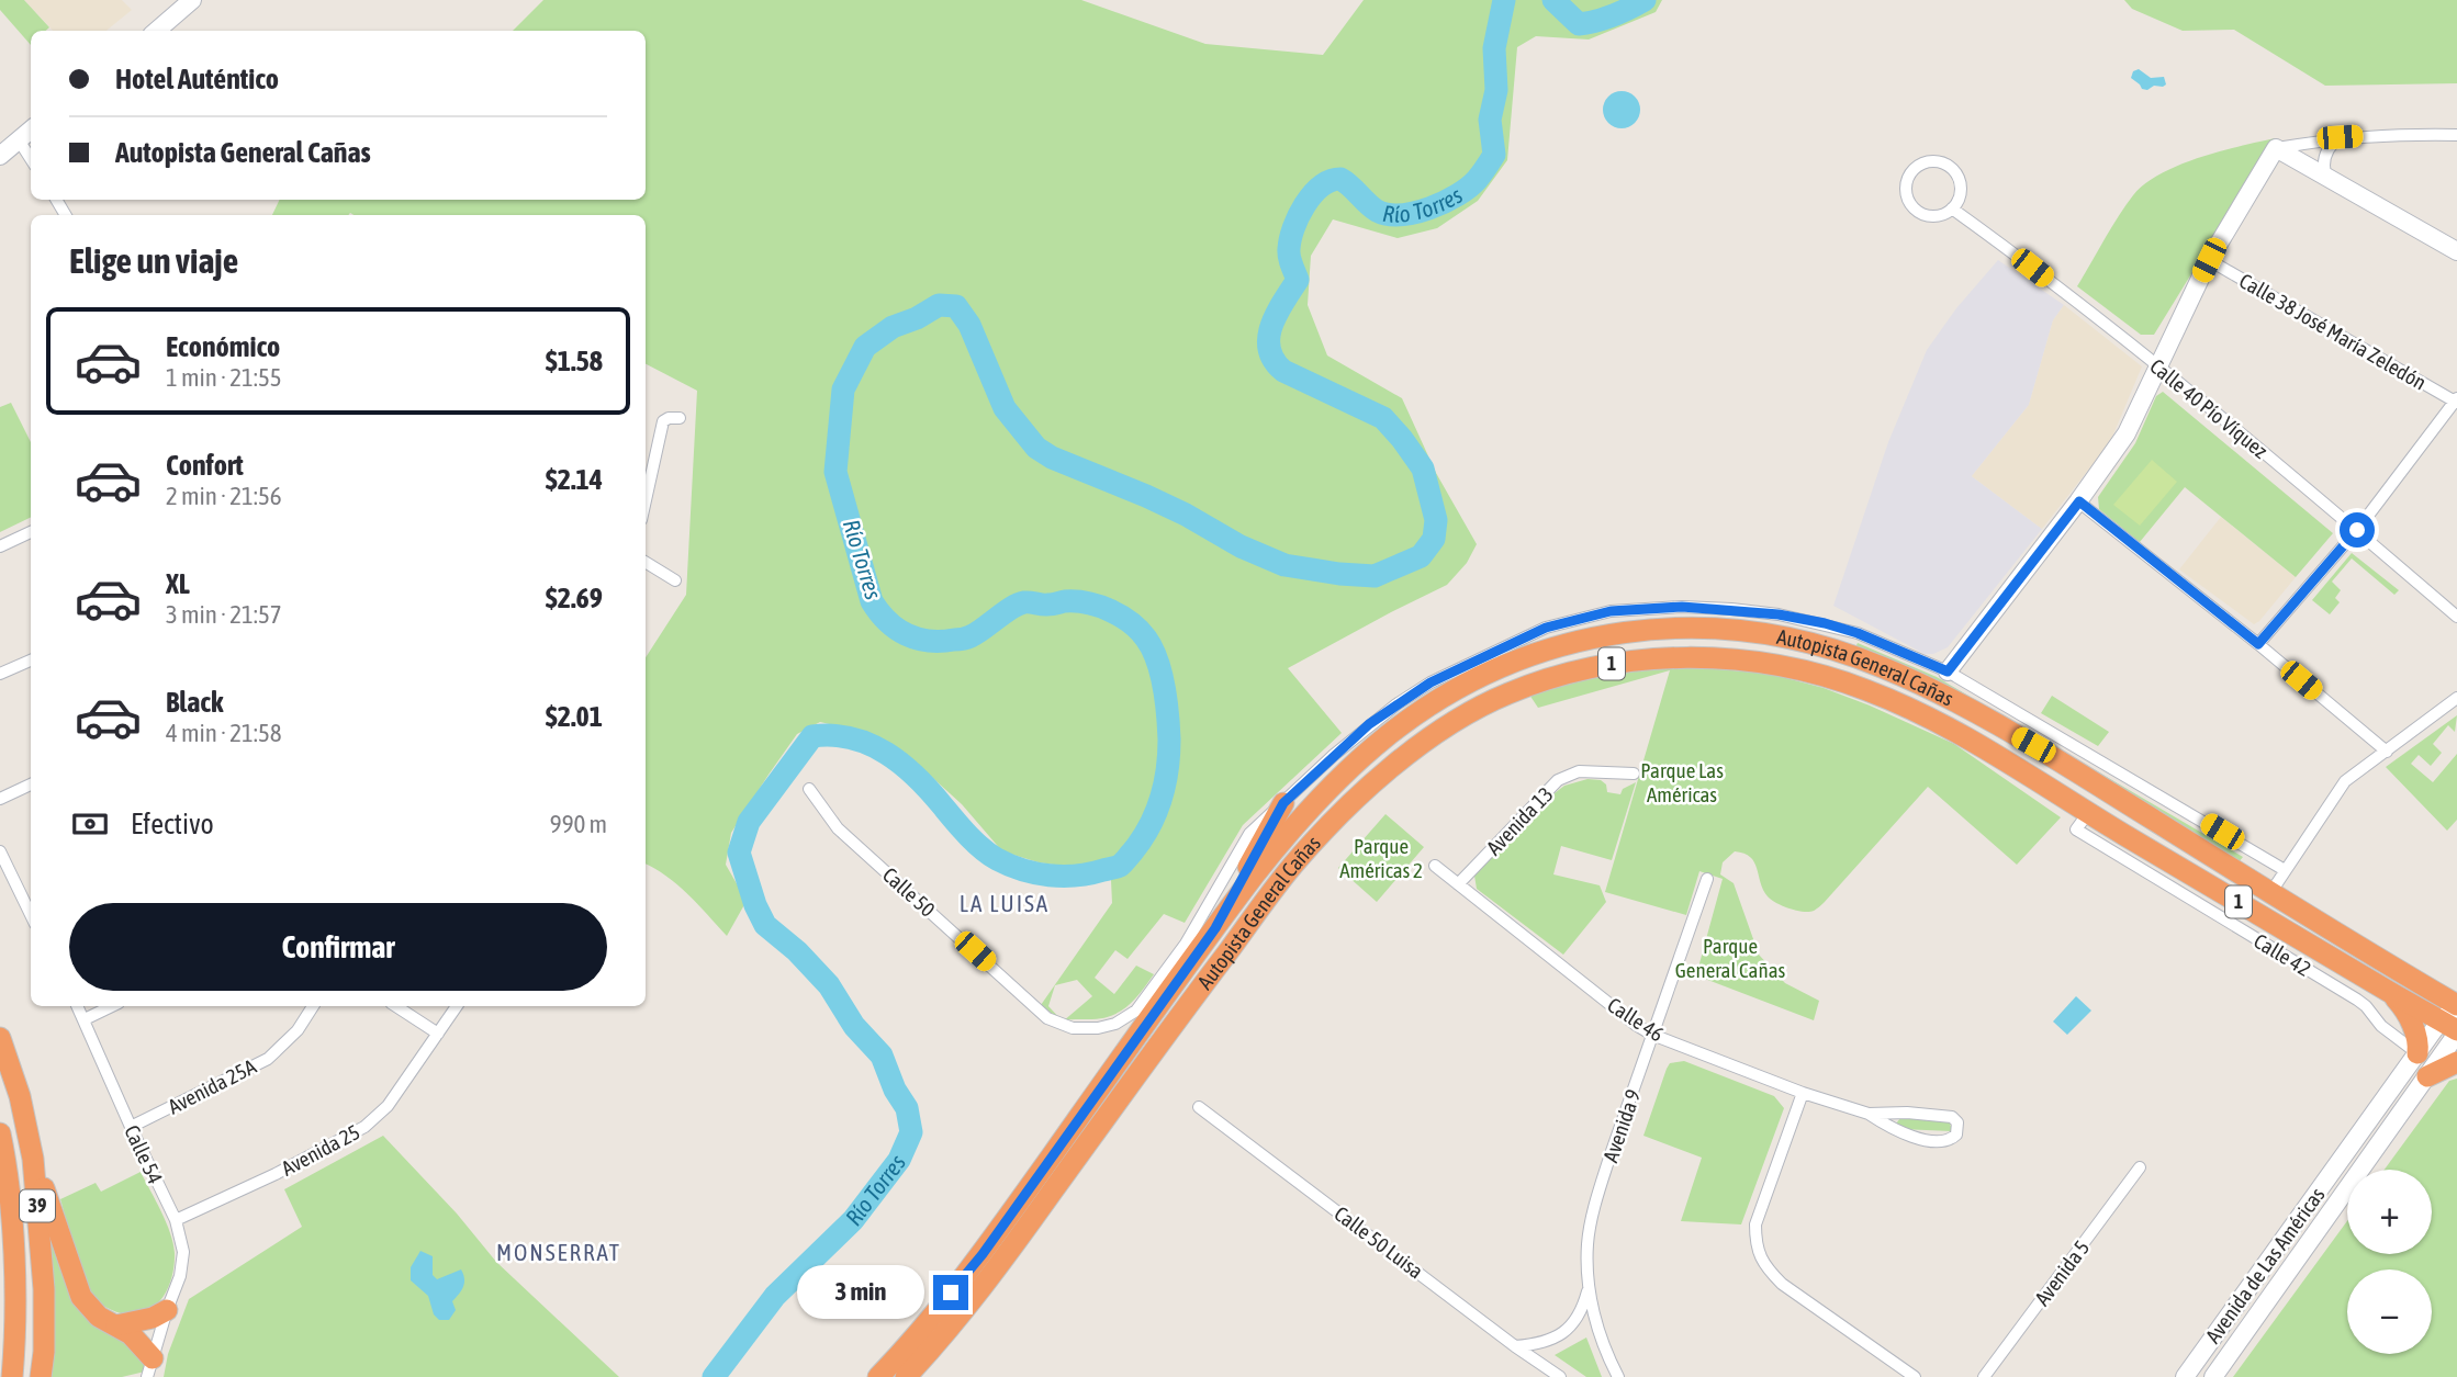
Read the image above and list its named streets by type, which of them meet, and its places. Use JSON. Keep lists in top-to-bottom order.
{
  "streets": {
    "highway": ["1", "Autopista General Cañas", "39"],
    "main road": ["Avenida de Las Américas"],
    "street": [
      "Calle 38 José María Zeledón",
      "Calle 40 Pío Víquez",
      "Avenida 13",
      "Calle 50",
      "Calle 42",
      "Calle 46",
      "Avenida 25A",
      "Avenida 9",
      "Avenida 25",
      "Calle 54",
      "Calle 50 Luisa",
      "Avenida 5"
    ]
  },
  "crossings": [
    ["Autopista General Cañas", "Calle 42"],
    ["Autopista General Cañas", "Avenida de Las Américas"],
    ["Avenida 13", "Calle 46"],
    ["Calle 42", "Avenida de Las Américas"],
    ["Calle 46", "Avenida 9"],
    ["Avenida 25A", "Calle 54"],
    ["Avenida 25", "Calle 54"]
  ],
  "districts": ["LA LUISA", "MONSERRAT"],
  "water": ["Río Torres"],
  "parks": ["Parque Las Américas", "Parque Américas 2", "Parque General Cañas"],
  "page": {
    "banner": ["Hotel Auténtico", "Autopista General Cañas"],
    "heading": "Elige un viaje",
    "list": [
      {
        "name": "Económico",
        "note": "1 min · 21:55",
        "value": "$1.58"
      },
      {
        "name": "Confort",
        "note": "2 min · 21:56",
        "value": "$2.14"
      },
      {
        "name": "XL",
        "note": "3 min · 21:57",
        "value": "$2.69"
      },
      {
        "name": "Black",
        "note": "4 min · 21:58",
        "value": "$2.01"
      }
    ],
    "pay": ["Efectivo", "990 m"],
    "buttons": "Confirmar",
    "map_buttons": ["+", "−"],
    "bubble": "3 min"
  }
}
